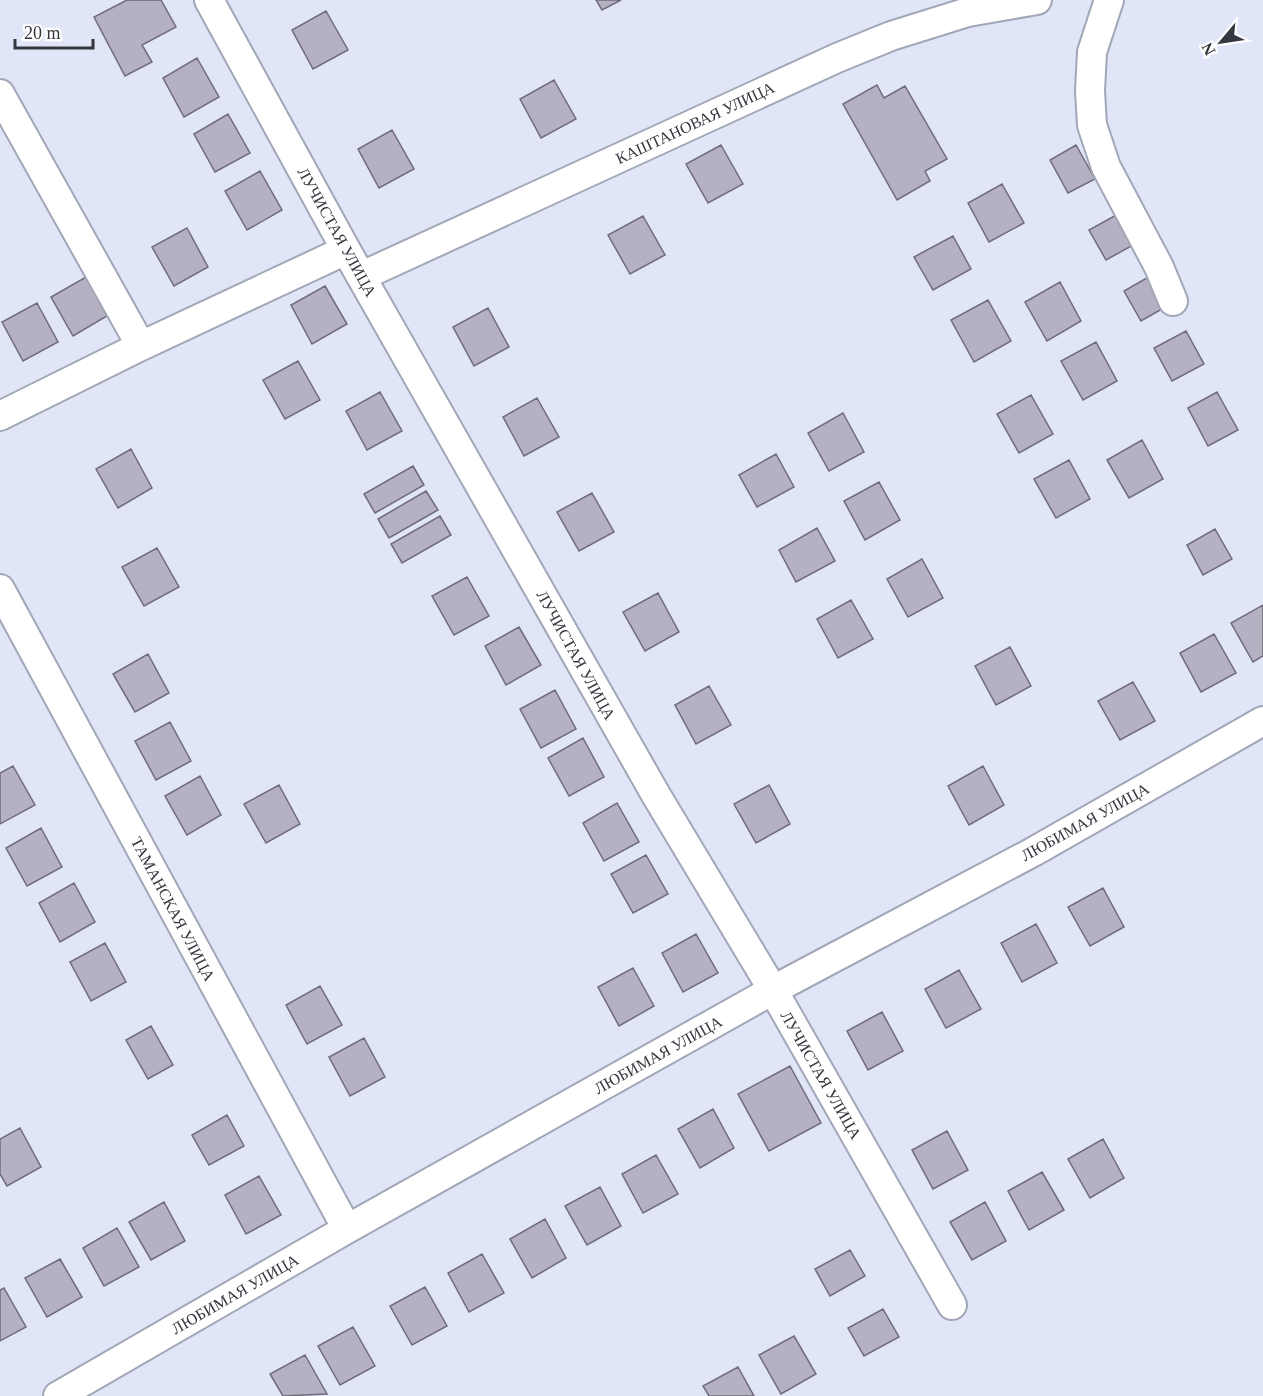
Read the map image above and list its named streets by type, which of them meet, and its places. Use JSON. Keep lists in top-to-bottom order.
{
  "streets": {
    "street": [
      "КАШТАНОВАЯ УЛИЦА",
      "ЛУЧИСТАЯ УЛИЦА",
      "ЛЮБИМАЯ УЛИЦА",
      "ТАМАНСКАЯ УЛИЦА"
    ]
  },
  "crossings": [
    ["КАШТАНОВАЯ УЛИЦА", "ЛУЧИСТАЯ УЛИЦА"],
    ["ЛУЧИСТАЯ УЛИЦА", "ЛЮБИМАЯ УЛИЦА"],
    ["ЛЮБИМАЯ УЛИЦА", "ТАМАНСКАЯ УЛИЦА"]
  ],
  "scale_bar": "20 m",
  "north": "bottom left"
}
